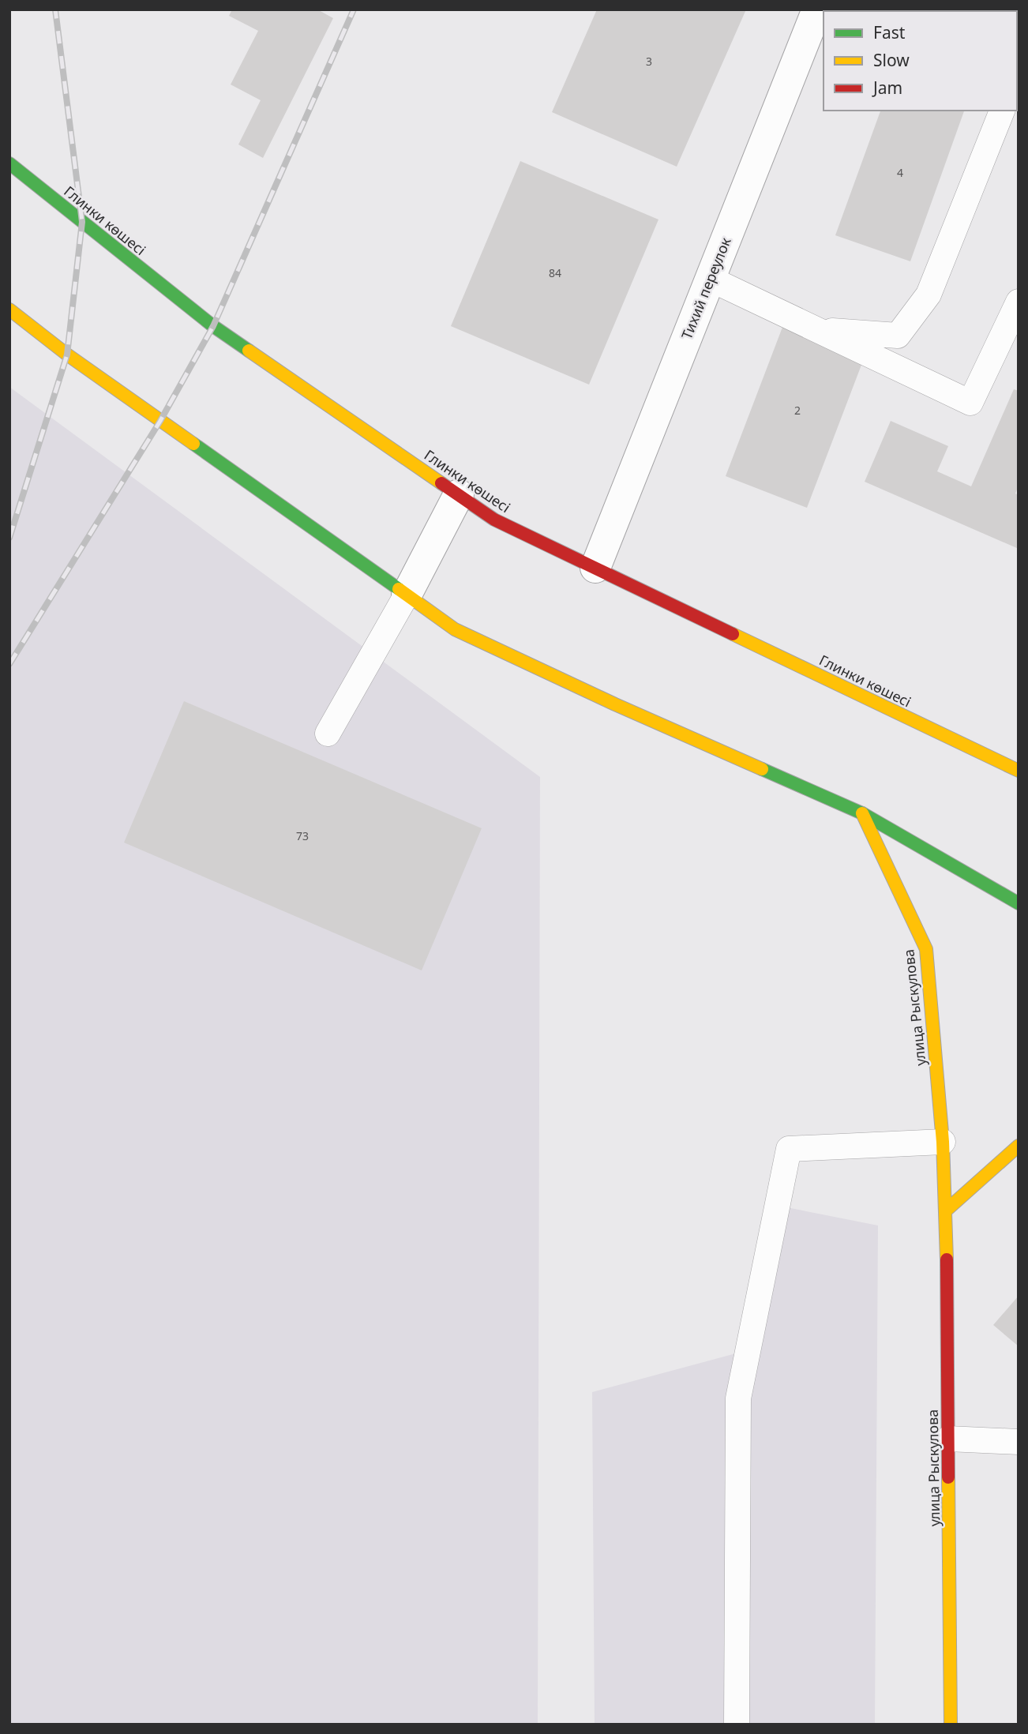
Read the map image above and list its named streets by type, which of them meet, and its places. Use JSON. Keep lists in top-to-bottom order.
{
  "streets": {
    "main road": ["Глинки көшесі", "улица Рыскулова"],
    "street": ["Тихий переулок"]
  },
  "crossings": [
    ["Глинки көшесі", "Тихий переулок"]
  ],
  "house_numbers": [
    "3",
    "4",
    "84",
    "2",
    "73"
  ],
  "legend": ["Fast", "Slow", "Jam"]
}
